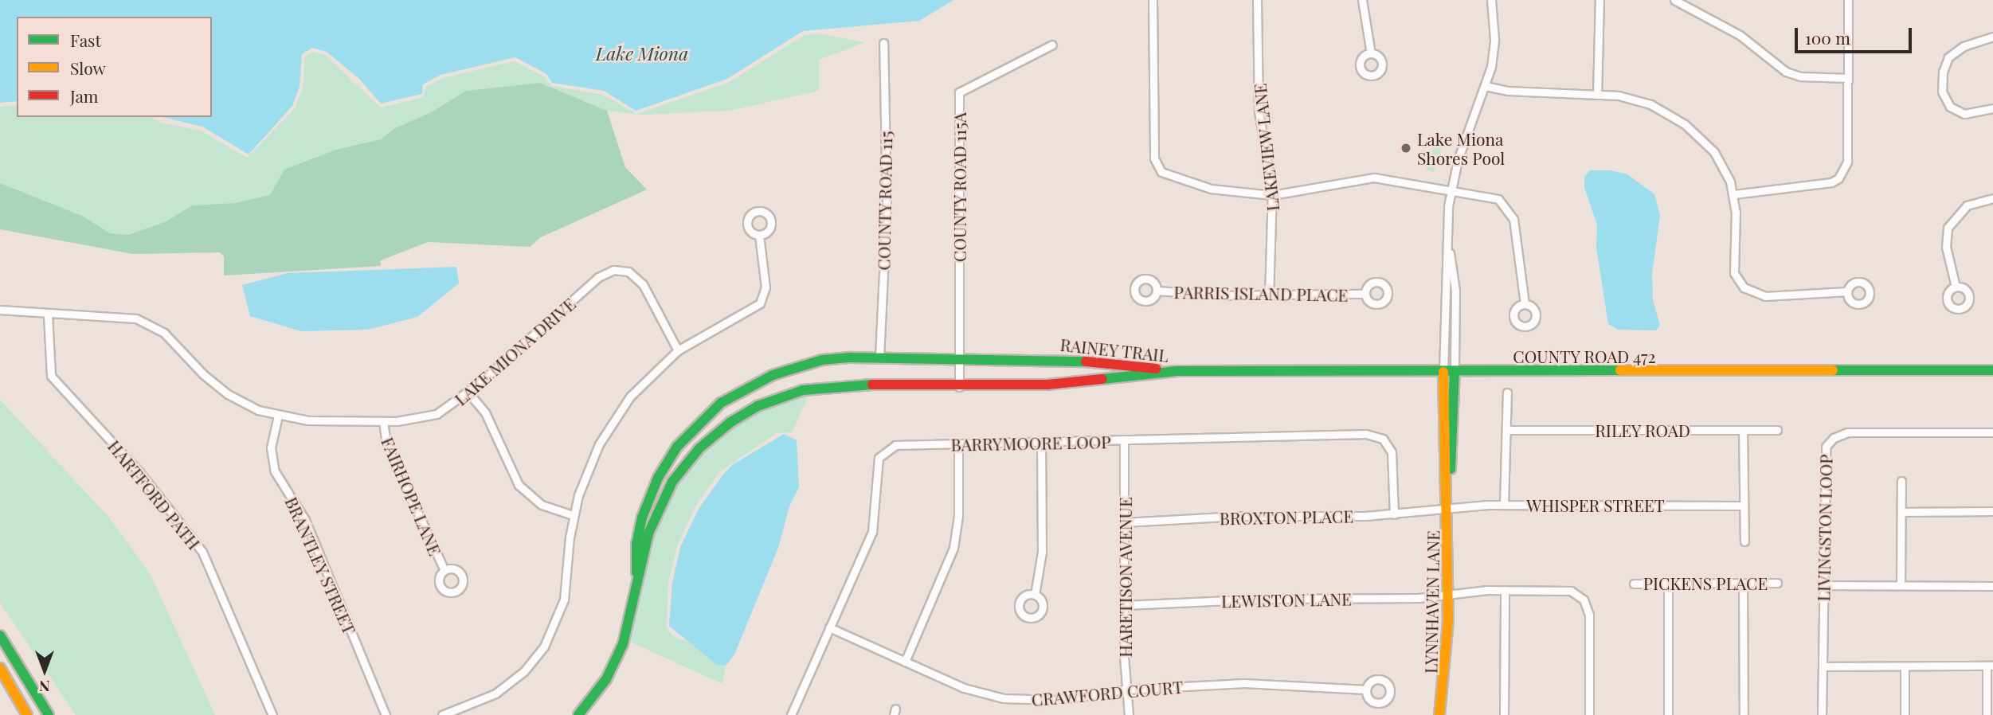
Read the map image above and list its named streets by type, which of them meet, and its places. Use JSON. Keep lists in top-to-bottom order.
{
  "streets": {
    "street": [
      "LAKEVIEW LANE",
      "COUNTY ROAD 115A",
      "COUNTY ROAD 115",
      "PARRIS ISLAND PLACE",
      "RAINEY TRAIL",
      "LAKE MIONA DRIVE",
      "COUNTY ROAD 472",
      "RILEY ROAD",
      "BARRYMOORE LOOP",
      "HARTFORD PATH",
      "FAIRHOPE LANE",
      "WHISPER STREET",
      "BROXTON PLACE",
      "LIVINGSTON LOOP",
      "BRANTLEY STREET",
      "HARETISON AVENUE",
      "PICKENS PLACE",
      "LEWISTON LANE",
      "LYNNHAVEN LANE",
      "CRAWFORD COURT"
    ]
  },
  "crossings": [
    ["LAKEVIEW LANE", "PARRIS ISLAND PLACE"],
    ["COUNTY ROAD 115A", "RAINEY TRAIL"],
    ["COUNTY ROAD 115", "RAINEY TRAIL"],
    ["RAINEY TRAIL", "COUNTY ROAD 472"],
    ["LAKE MIONA DRIVE", "HARTFORD PATH"],
    ["LAKE MIONA DRIVE", "FAIRHOPE LANE"],
    ["LAKE MIONA DRIVE", "BRANTLEY STREET"],
    ["COUNTY ROAD 472", "LYNNHAVEN LANE"],
    ["BARRYMOORE LOOP", "BROXTON PLACE"],
    ["BARRYMOORE LOOP", "HARETISON AVENUE"],
    ["BARRYMOORE LOOP", "CRAWFORD COURT"],
    ["WHISPER STREET", "BROXTON PLACE"],
    ["WHISPER STREET", "LYNNHAVEN LANE"],
    ["BROXTON PLACE", "HARETISON AVENUE"],
    ["BROXTON PLACE", "LYNNHAVEN LANE"],
    ["HARETISON AVENUE", "LEWISTON LANE"],
    ["HARETISON AVENUE", "CRAWFORD COURT"],
    ["LEWISTON LANE", "LYNNHAVEN LANE"]
  ],
  "water": ["Lake Miona"],
  "places": ["Lake Miona Shores Pool"],
  "legend": ["Fast", "Slow", "Jam"],
  "scale_bar": "100 m",
  "north": "bottom"
}
